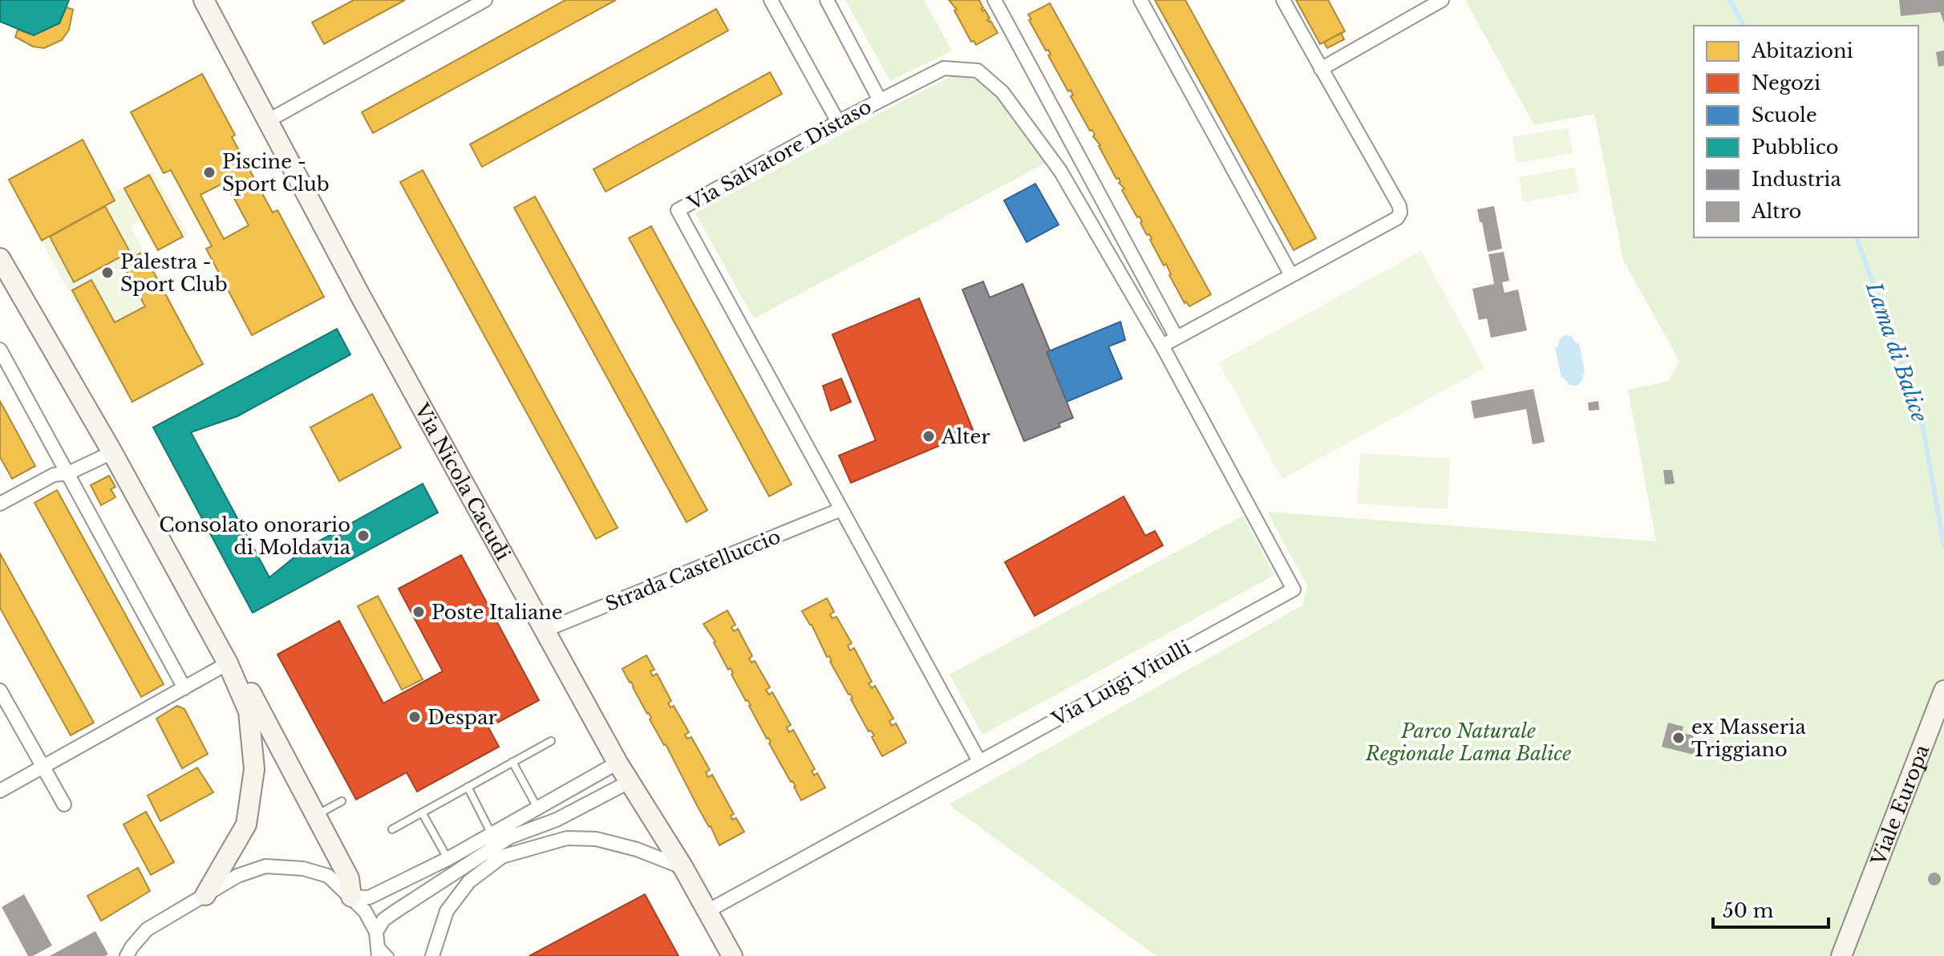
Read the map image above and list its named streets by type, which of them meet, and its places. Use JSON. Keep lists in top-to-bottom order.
{
  "streets": {
    "street": [
      "Via Salvatore Distaso",
      "Via Nicola Cacudi",
      "Strada Castelluccio",
      "Via Luigi Vitulli",
      "Viale Europa"
    ]
  },
  "crossings": [
    ["Via Salvatore Distaso", "Strada Castelluccio"],
    ["Via Salvatore Distaso", "Via Luigi Vitulli"],
    ["Via Nicola Cacudi", "Strada Castelluccio"],
    ["Via Nicola Cacudi", "Via Luigi Vitulli"]
  ],
  "water": ["Lama di Balice"],
  "parks": ["Parco Naturale Regionale Lama Balice"],
  "places": [
    "Piscine - Sport Club",
    "Palestra - Sport Club",
    "Alter",
    "Consolato onorario di Moldavia",
    "Poste Italiane",
    "Despar",
    "ex Masseria Triggiano"
  ],
  "legend": [
    "Abitazioni",
    "Negozi",
    "Scuole",
    "Pubblico",
    "Industria",
    "Altro"
  ],
  "scale_bar": "50 m"
}
